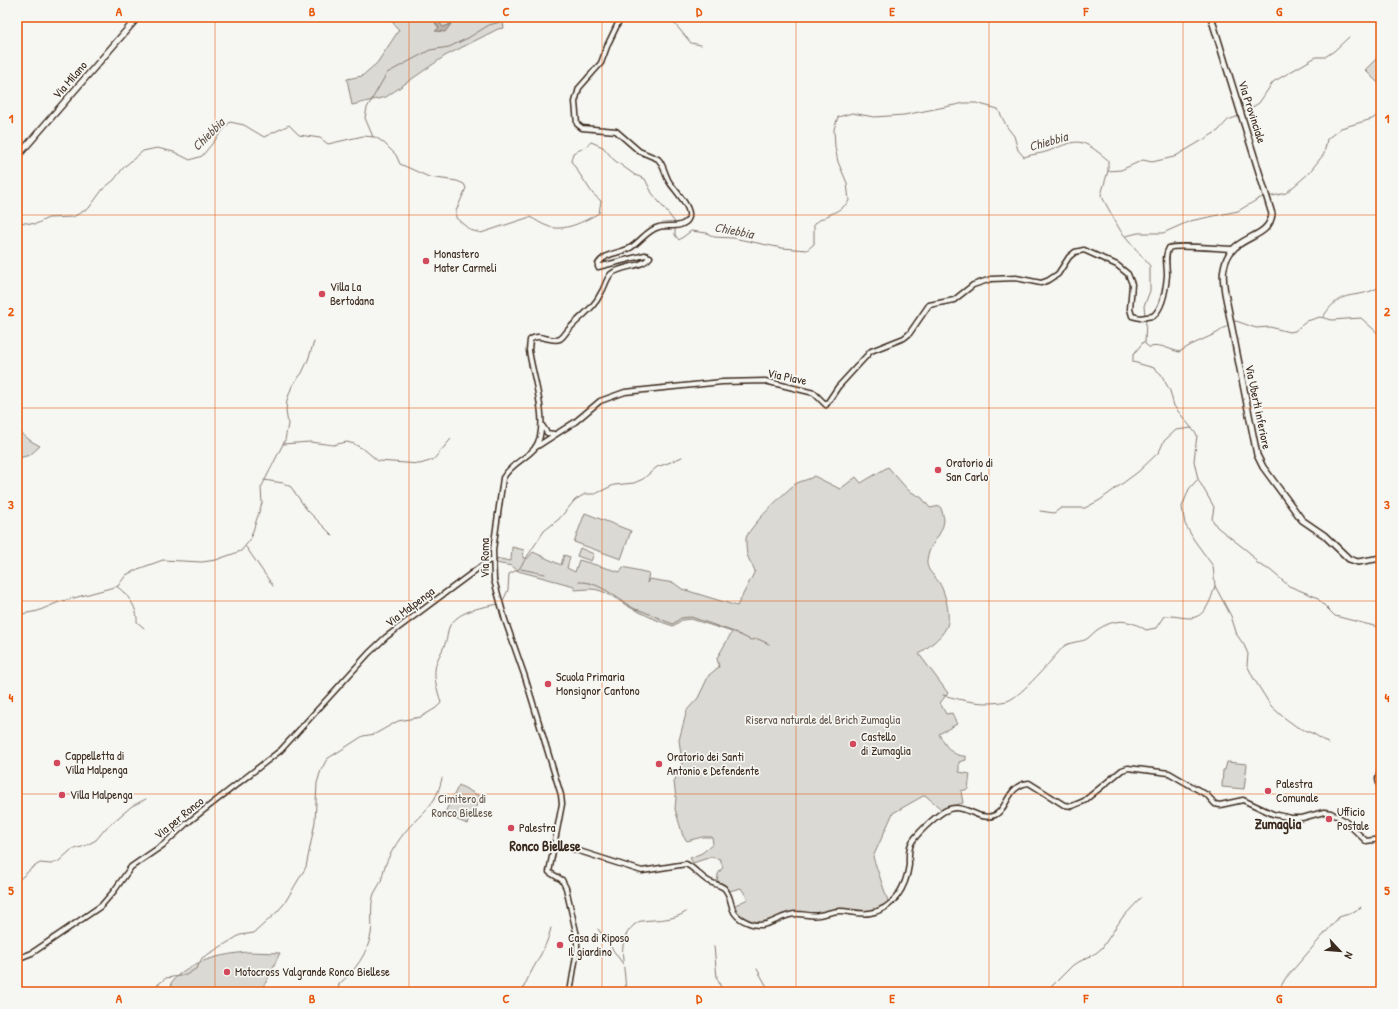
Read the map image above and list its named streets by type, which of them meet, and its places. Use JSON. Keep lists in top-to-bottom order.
{
  "streets": {
    "main road": ["Via Milano", "Via Provinciale", "Via Uberti inferiore"],
    "street": [
      "Via Piave",
      "Via Roma",
      "Via Malpenga",
      "Via per Ronco"
    ]
  },
  "crossings": [
    ["Via Provinciale", "Via Uberti inferiore"],
    ["Via Piave", "Via Roma"],
    ["Via Roma", "Via Malpenga"],
    ["Via Malpenga", "Via per Ronco"]
  ],
  "districts": ["Zumaglia", "Ronco Biellese"],
  "water": ["Chiebbia"],
  "parks": ["Riserva naturale del Brich Zumaglia", "Cimitero di Ronco Biellese"],
  "places": [
    "Monastero Mater Carmeli",
    "Villa La Bertodana",
    "Oratorio di San Carlo",
    "Scuola Primaria Monsignor Cantono",
    "Castello di Zumaglia",
    "Cappelletta di Villa Malpenga",
    "Oratorio dei Santi Antonio e Defendente",
    "Palestra Comunale",
    "Villa Malpenga",
    "Ufficio Postale",
    "Palestra",
    "Casa di Riposo Il giardino",
    "Motocross Valgrande Ronco Biellese"
  ],
  "north": "bottom right",
  "grid": {
    "columns": [
      "A",
      "B",
      "C",
      "D",
      "E",
      "F",
      "G"
    ],
    "rows": [
      "1",
      "2",
      "3",
      "4",
      "5"
    ]
  }
}
